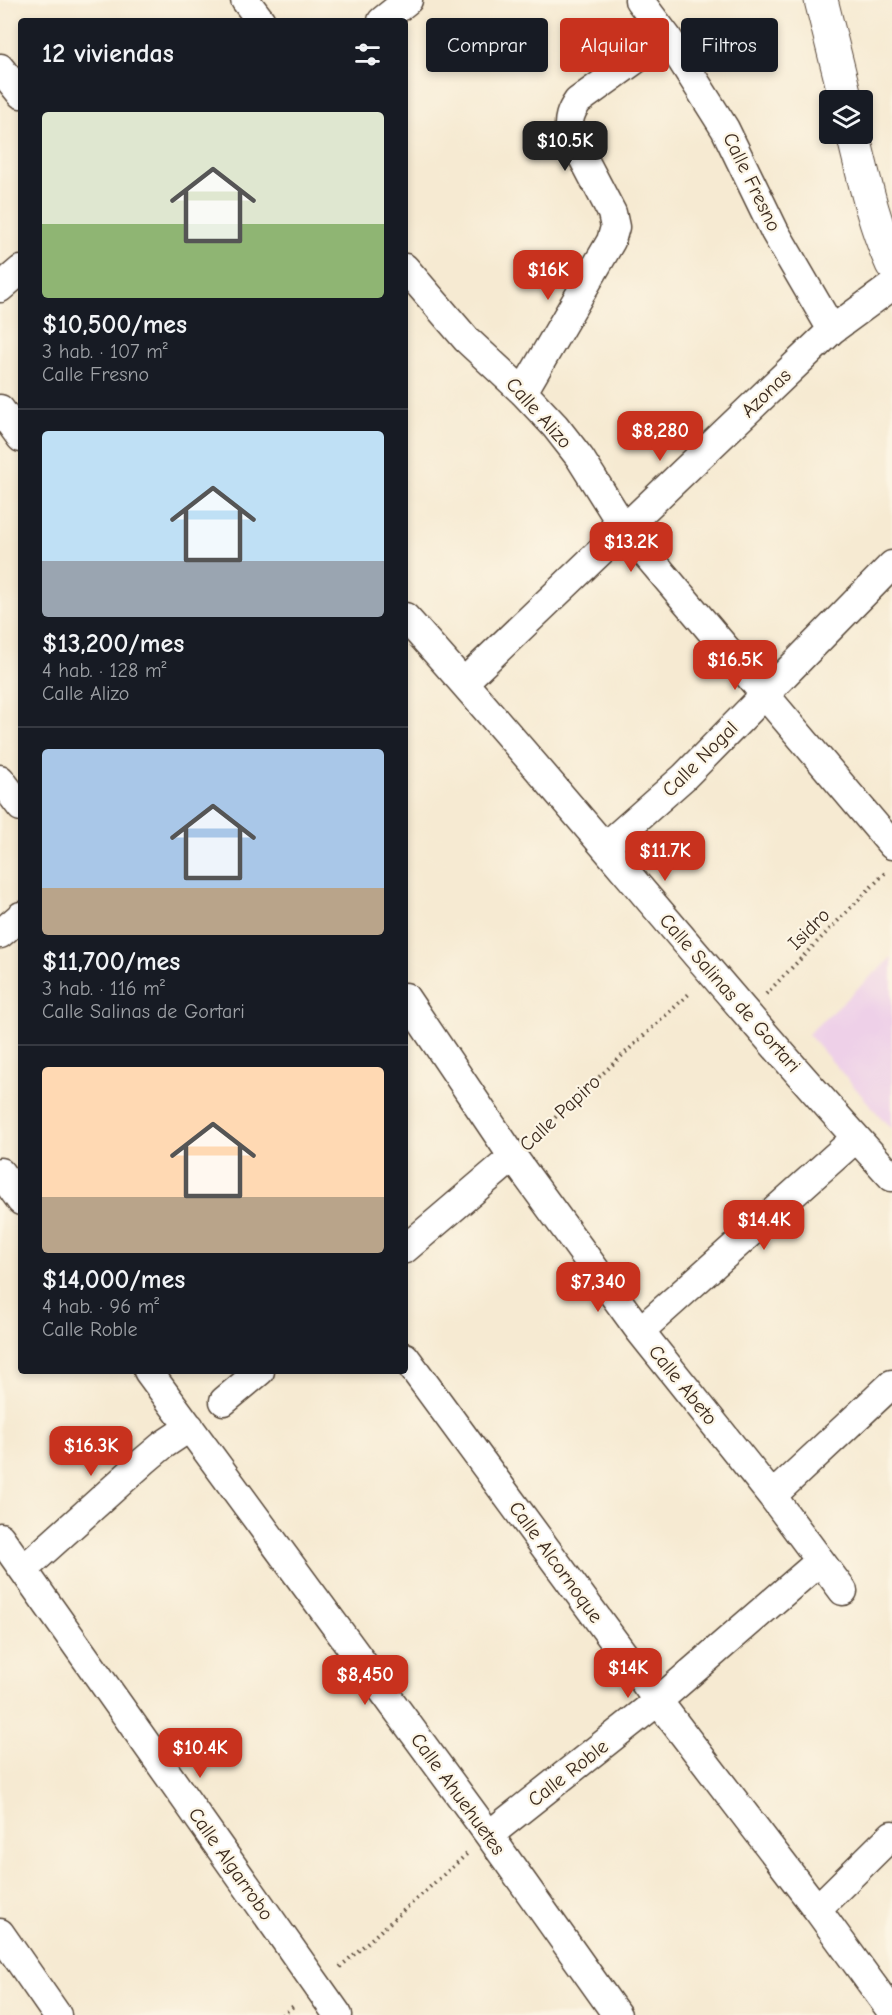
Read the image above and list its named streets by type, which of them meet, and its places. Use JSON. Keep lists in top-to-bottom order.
{
  "streets": {
    "street": [
      "Calle Fresno",
      "Azonas",
      "Calle Alizo",
      "Calle Nogal",
      "Calle Salinas de Gortari",
      "Calle Papiro",
      "Calle Abeto",
      "Calle Alcornoque",
      "Calle Roble",
      "Calle Ahuehuetes",
      "Calle Algarrobo"
    ],
    "path": ["Isidro"]
  },
  "crossings": [
    ["Calle Fresno", "Azonas"],
    ["Azonas", "Calle Alizo"],
    ["Azonas", "Calle Salinas de Gortari"],
    ["Calle Alizo", "Calle Nogal"],
    ["Calle Nogal", "Calle Salinas de Gortari"],
    ["Isidro", "Calle Salinas de Gortari"],
    ["Calle Salinas de Gortari", "Calle Papiro"],
    ["Calle Papiro", "Calle Abeto"],
    ["Calle Abeto", "Calle Roble"],
    ["Calle Alcornoque", "Calle Roble"],
    ["Calle Roble", "Calle Ahuehuetes"]
  ],
  "page": {
    "chip": ["Comprar", "Alquilar", "Filtros"],
    "heading": "12 viviendas",
    "list": [
      {
        "name": "$10,500/mes",
        "note": "3 hab. · 107 m² · Calle Fresno"
      },
      {
        "name": "$13,200/mes",
        "note": "4 hab. · 128 m² · Calle Alizo"
      },
      {
        "name": "$11,700/mes",
        "note": "3 hab. · 116 m² · Calle Salinas de Gortari"
      },
      {
        "name": "$14,000/mes",
        "note": "4 hab. · 96 m² · Calle Roble"
      }
    ],
    "price": [
      "$10.5K",
      "$16K",
      "$8,280",
      "$13.2K",
      "$16.5K",
      "$11.7K",
      "$14.4K",
      "$7,340",
      "$16.3K",
      "$14K",
      "$8,450",
      "$10.4K"
    ]
  }
}
